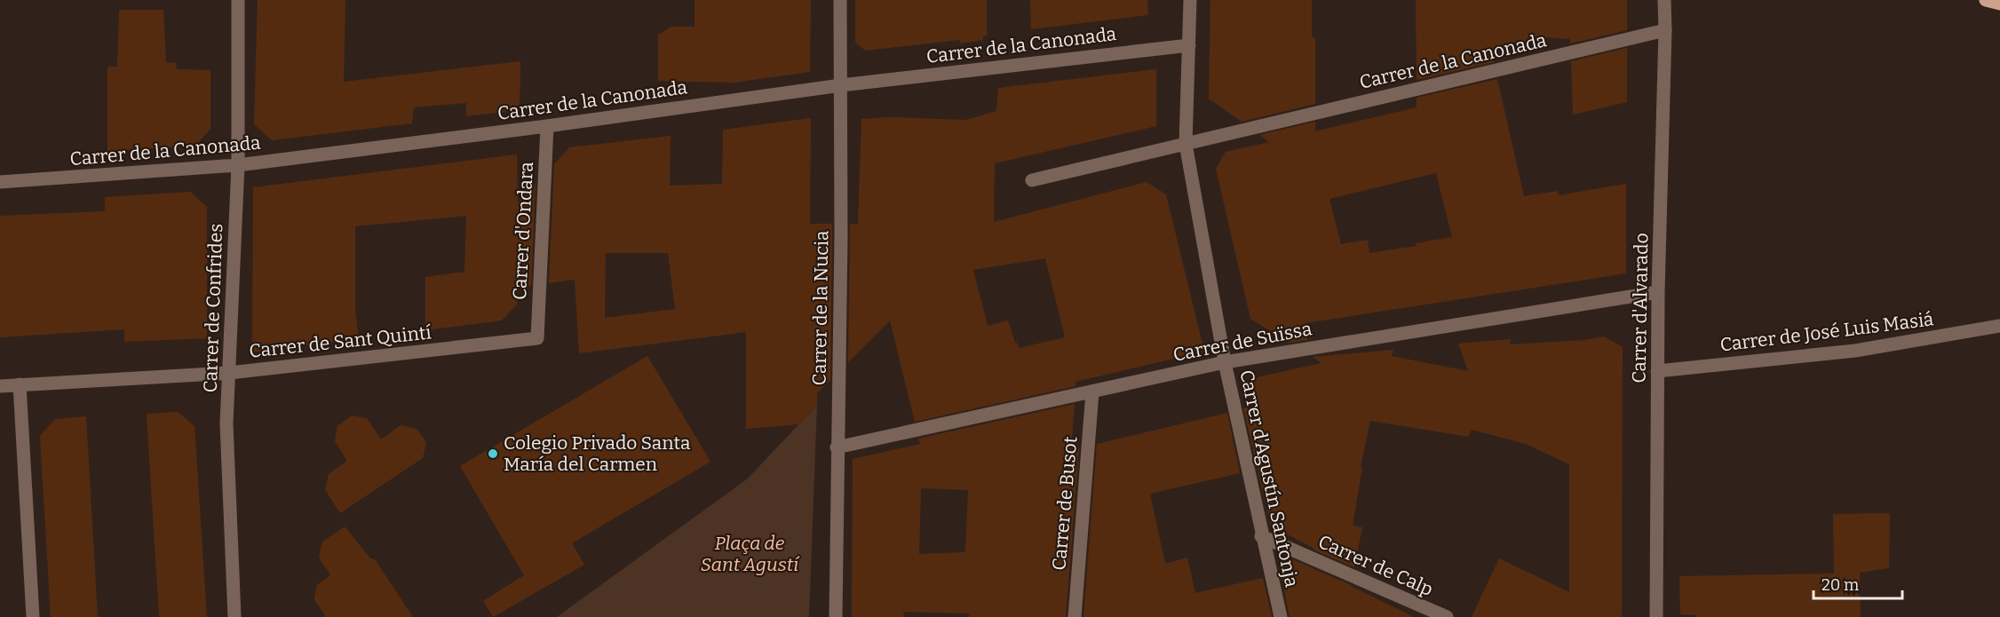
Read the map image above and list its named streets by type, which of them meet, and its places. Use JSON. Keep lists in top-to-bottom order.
{
  "streets": {
    "street": [
      "Carrer de la Canonada",
      "Carrer d'Ondara",
      "Carrer de Confrides",
      "Carrer de la Nucia",
      "Carrer d'Alvarado",
      "Carrer de José Luis Masiá",
      "Carrer de Sant Quintí",
      "Carrer de Suïssa",
      "Carrer d'Agustín Santonja",
      "Carrer de Busot",
      "Carrer de Calp"
    ]
  },
  "crossings": [
    ["Carrer de la Canonada", "Carrer d'Ondara"],
    ["Carrer de la Canonada", "Carrer de Confrides"],
    ["Carrer de la Canonada", "Carrer de la Nucia"],
    ["Carrer de la Canonada", "Carrer d'Alvarado"],
    ["Carrer de la Canonada", "Carrer d'Agustín Santonja"],
    ["Carrer d'Ondara", "Carrer de Sant Quintí"],
    ["Carrer de Confrides", "Carrer de Sant Quintí"],
    ["Carrer de la Nucia", "Carrer de Suïssa"],
    ["Carrer d'Alvarado", "Carrer de José Luis Masiá"],
    ["Carrer d'Alvarado", "Carrer de Suïssa"],
    ["Carrer de Suïssa", "Carrer d'Agustín Santonja"],
    ["Carrer de Suïssa", "Carrer de Busot"],
    ["Carrer d'Agustín Santonja", "Carrer de Calp"]
  ],
  "parks": ["Plaça de Sant Agustí"],
  "places": ["Colegio Privado Santa María del Carmen"],
  "scale_bar": "20 m"
}
